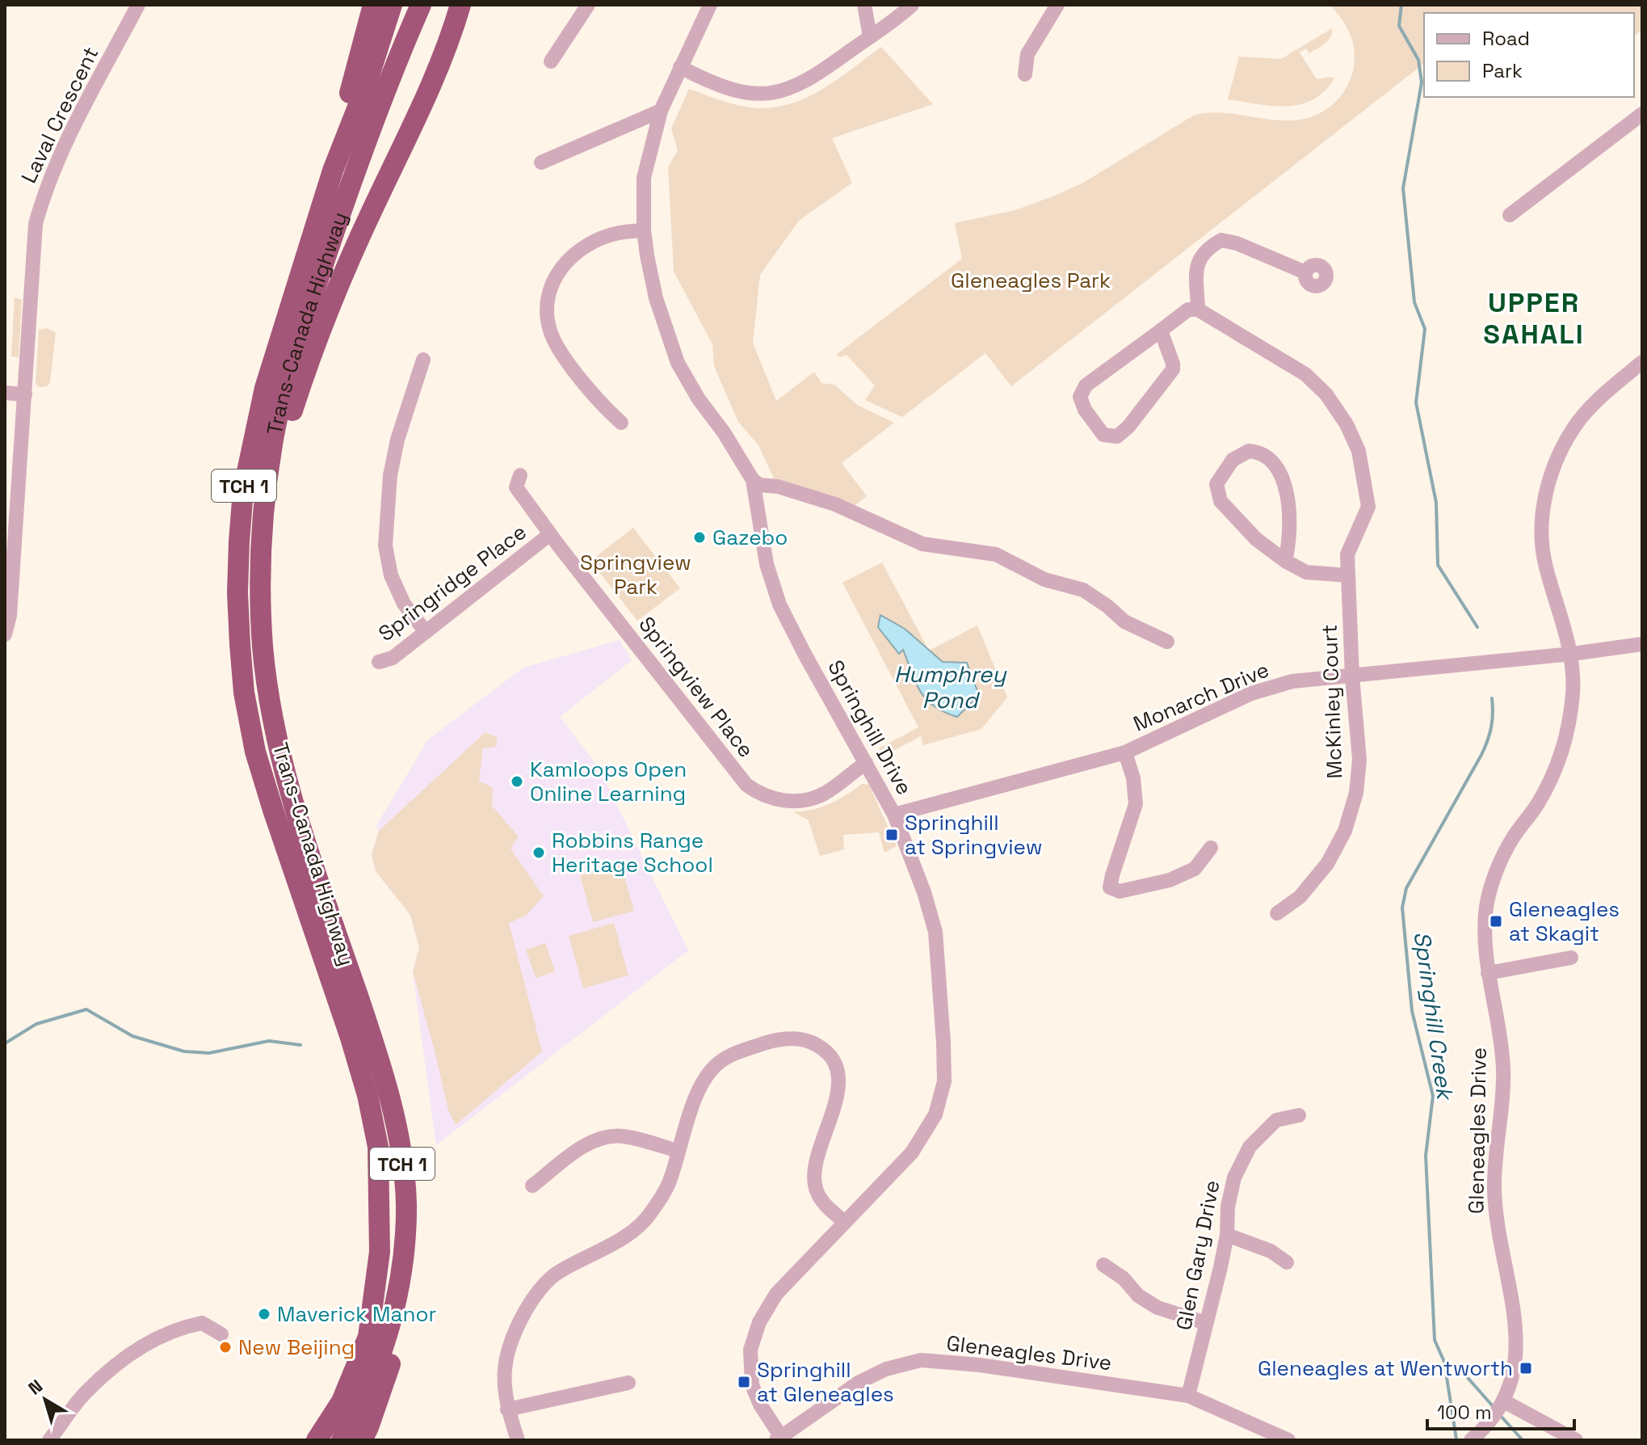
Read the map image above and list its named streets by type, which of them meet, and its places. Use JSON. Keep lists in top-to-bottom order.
{
  "streets": {
    "highway": ["Trans-Canada Highway", "TCH 1"],
    "street": [
      "Laval Crescent",
      "Springridge Place",
      "Springview Place",
      "Monarch Drive",
      "McKinley Court",
      "Springhill Drive",
      "Gleneagles Drive",
      "Glen Gary Drive"
    ]
  },
  "crossings": [
    ["Springridge Place", "Springview Place"],
    ["Springview Place", "Springhill Drive"],
    ["Monarch Drive", "McKinley Court"],
    ["Monarch Drive", "Springhill Drive"],
    ["Monarch Drive", "Gleneagles Drive"],
    ["Springhill Drive", "Gleneagles Drive"],
    ["Gleneagles Drive", "Glen Gary Drive"]
  ],
  "districts": ["UPPER SAHALI"],
  "water": ["Humphrey Pond", "Springhill Creek"],
  "parks": ["Gleneagles Park", "Springview Park"],
  "places": {
    "other": [
      "Gazebo",
      "Kamloops Open Online Learning",
      "Robbins Range Heritage School",
      "Maverick Manor",
      "New Beijing"
    ],
    "transit": [
      "Springhill at Springview",
      "Gleneagles at Skagit",
      "Gleneagles at Wentworth",
      "Springhill at Gleneagles"
    ]
  },
  "legend": ["Road", "Park"],
  "scale_bar": "100 m",
  "north": "top left"
}
